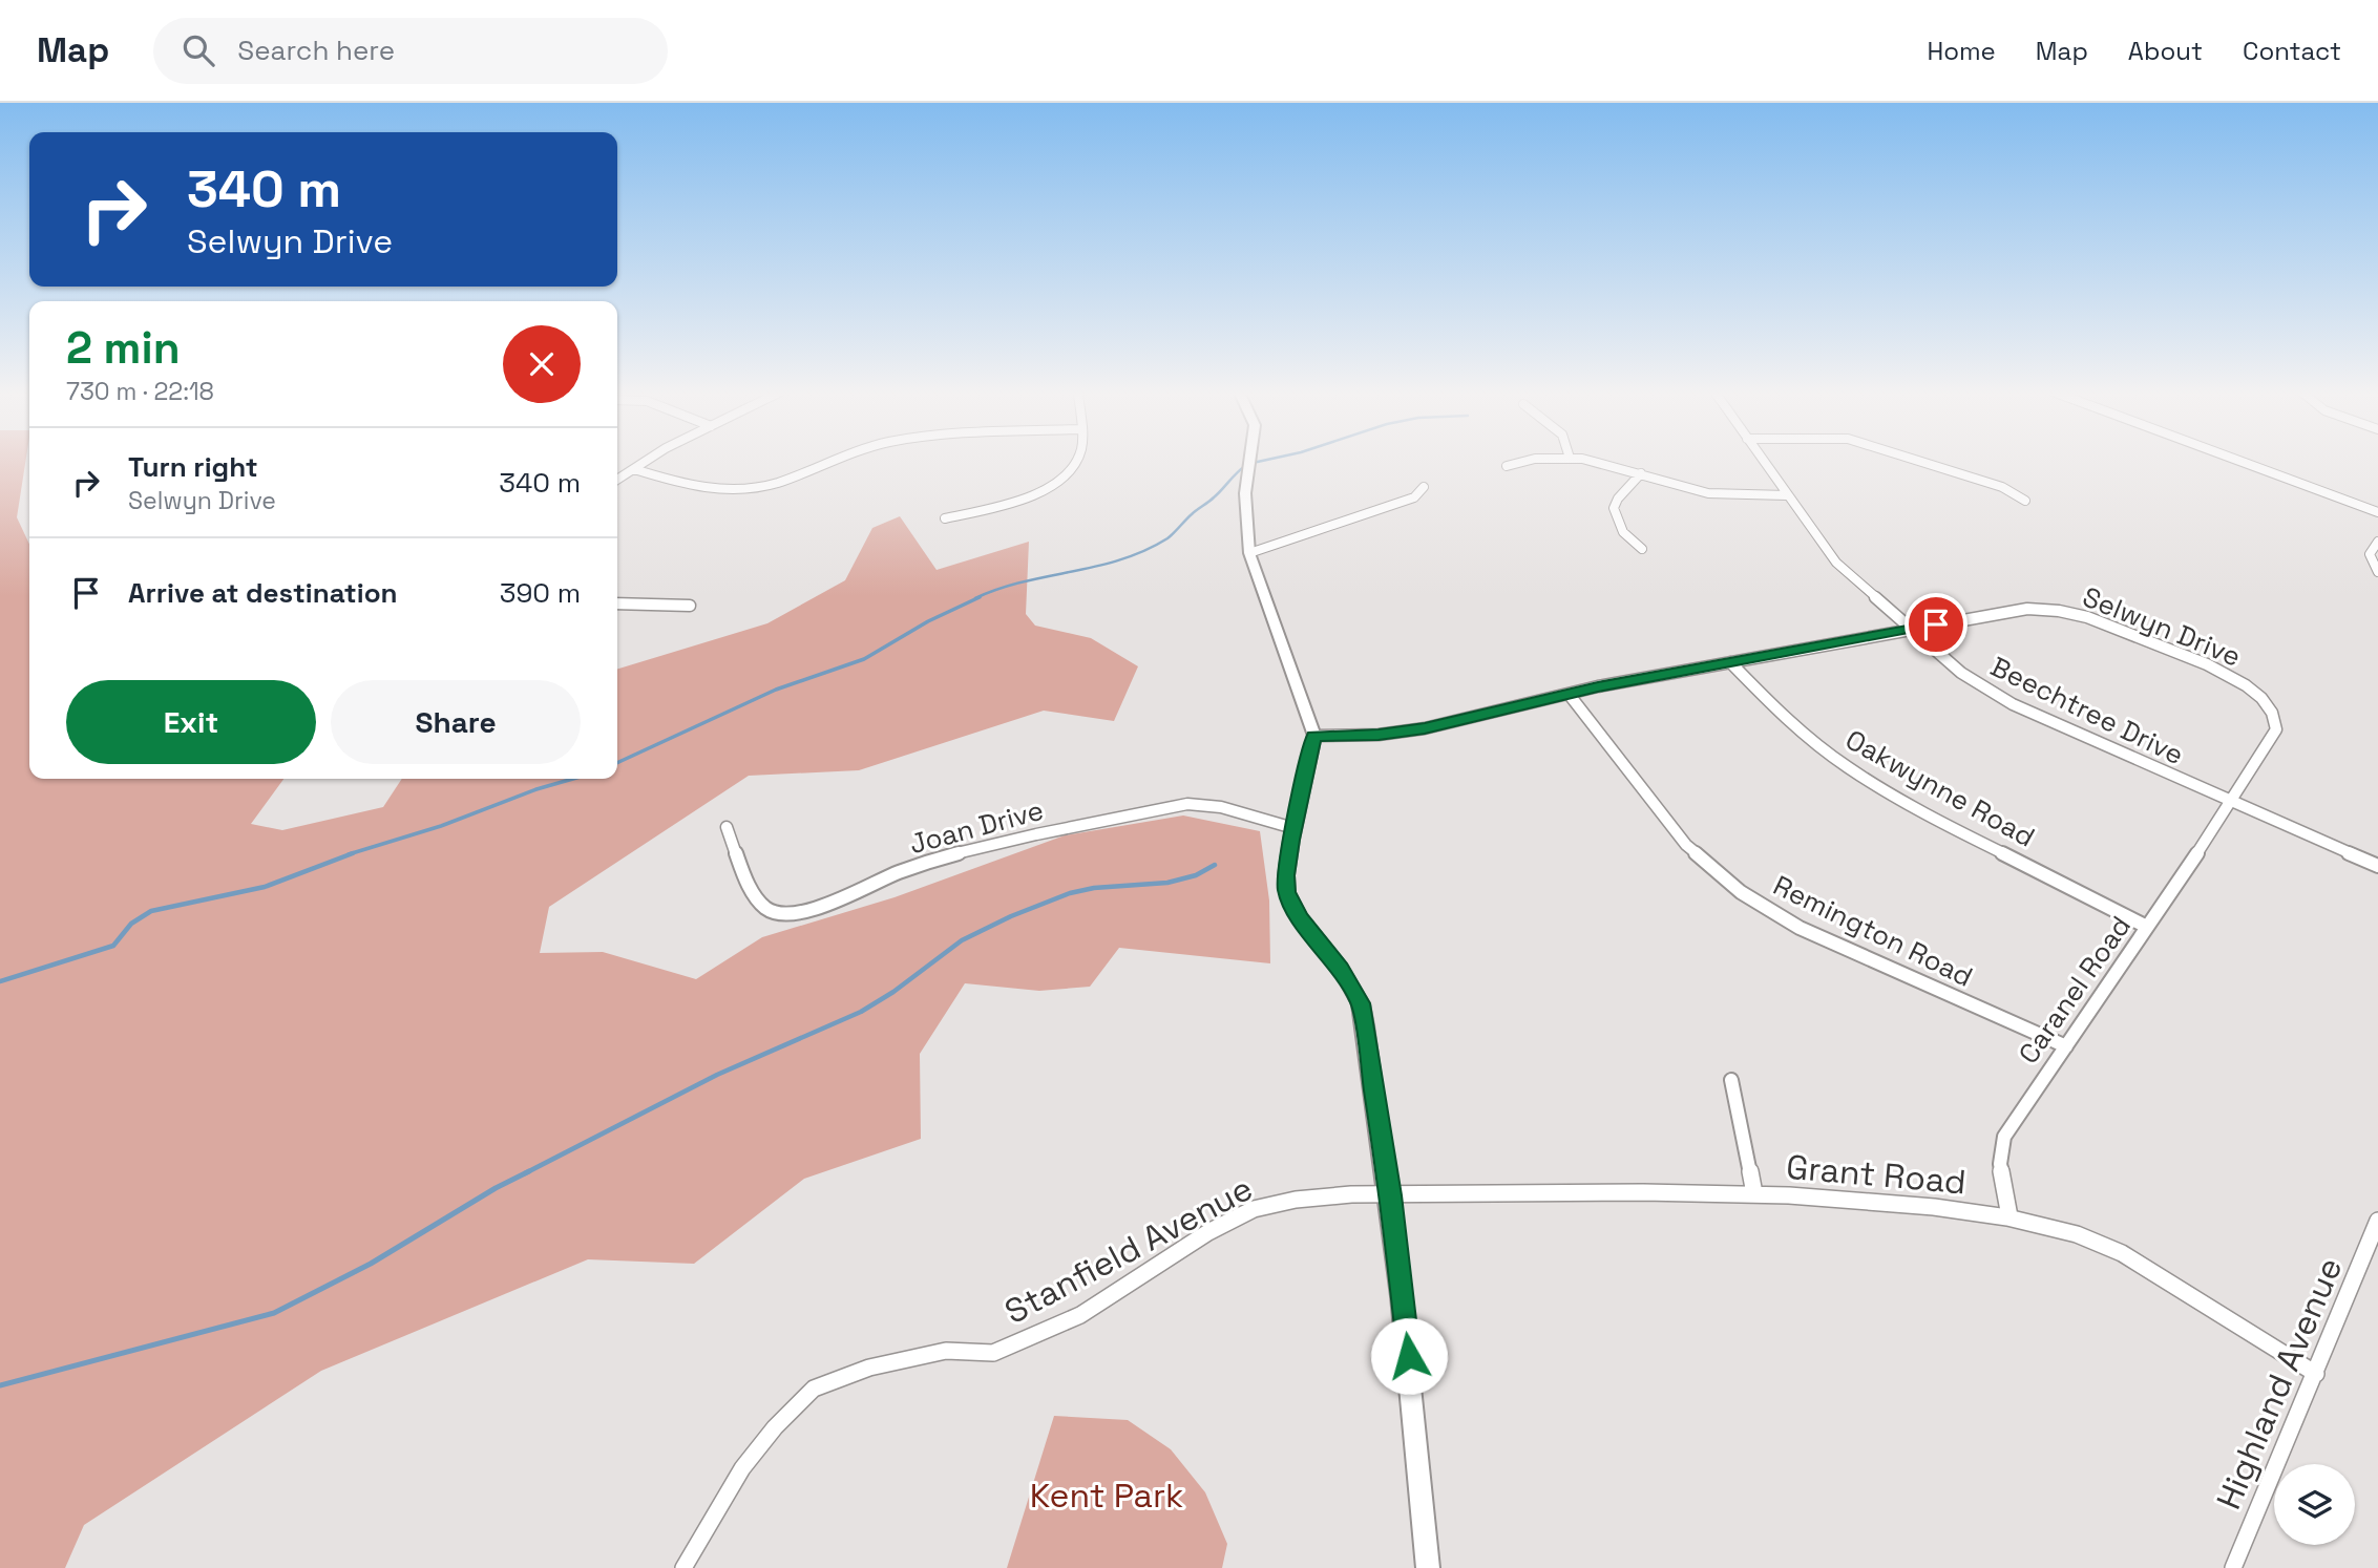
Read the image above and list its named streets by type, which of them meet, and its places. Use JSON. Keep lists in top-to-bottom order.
{
  "streets": {
    "street": [
      "Selwyn Drive",
      "Beechtree Drive",
      "Oakwynne Road",
      "Joan Drive",
      "Remington Road",
      "Caranel Road",
      "Grant Road",
      "Stanfield Avenue",
      "Highland Avenue"
    ]
  },
  "crossings": [
    ["Selwyn Drive", "Beechtree Drive"],
    ["Selwyn Drive", "Oakwynne Road"],
    ["Selwyn Drive", "Remington Road"],
    ["Selwyn Drive", "Caranel Road"],
    ["Beechtree Drive", "Caranel Road"],
    ["Oakwynne Road", "Caranel Road"],
    ["Remington Road", "Caranel Road"],
    ["Caranel Road", "Grant Road"],
    ["Grant Road", "Stanfield Avenue"],
    ["Grant Road", "Highland Avenue"]
  ],
  "parks": ["Kent Park"],
  "page": {
    "header": "Map",
    "search": "Search here",
    "nav": [
      "Home",
      "Map",
      "About",
      "Contact"
    ],
    "turn": ["340 m", "Selwyn Drive"],
    "heading": ["2 min", "730 m · 22:18"],
    "list": [
      {
        "name": "Turn right",
        "note": "Selwyn Drive",
        "value": "340 m"
      },
      {
        "name": "Arrive at destination",
        "value": "390 m"
      }
    ],
    "buttons": ["Exit", "Share"]
  }
}
